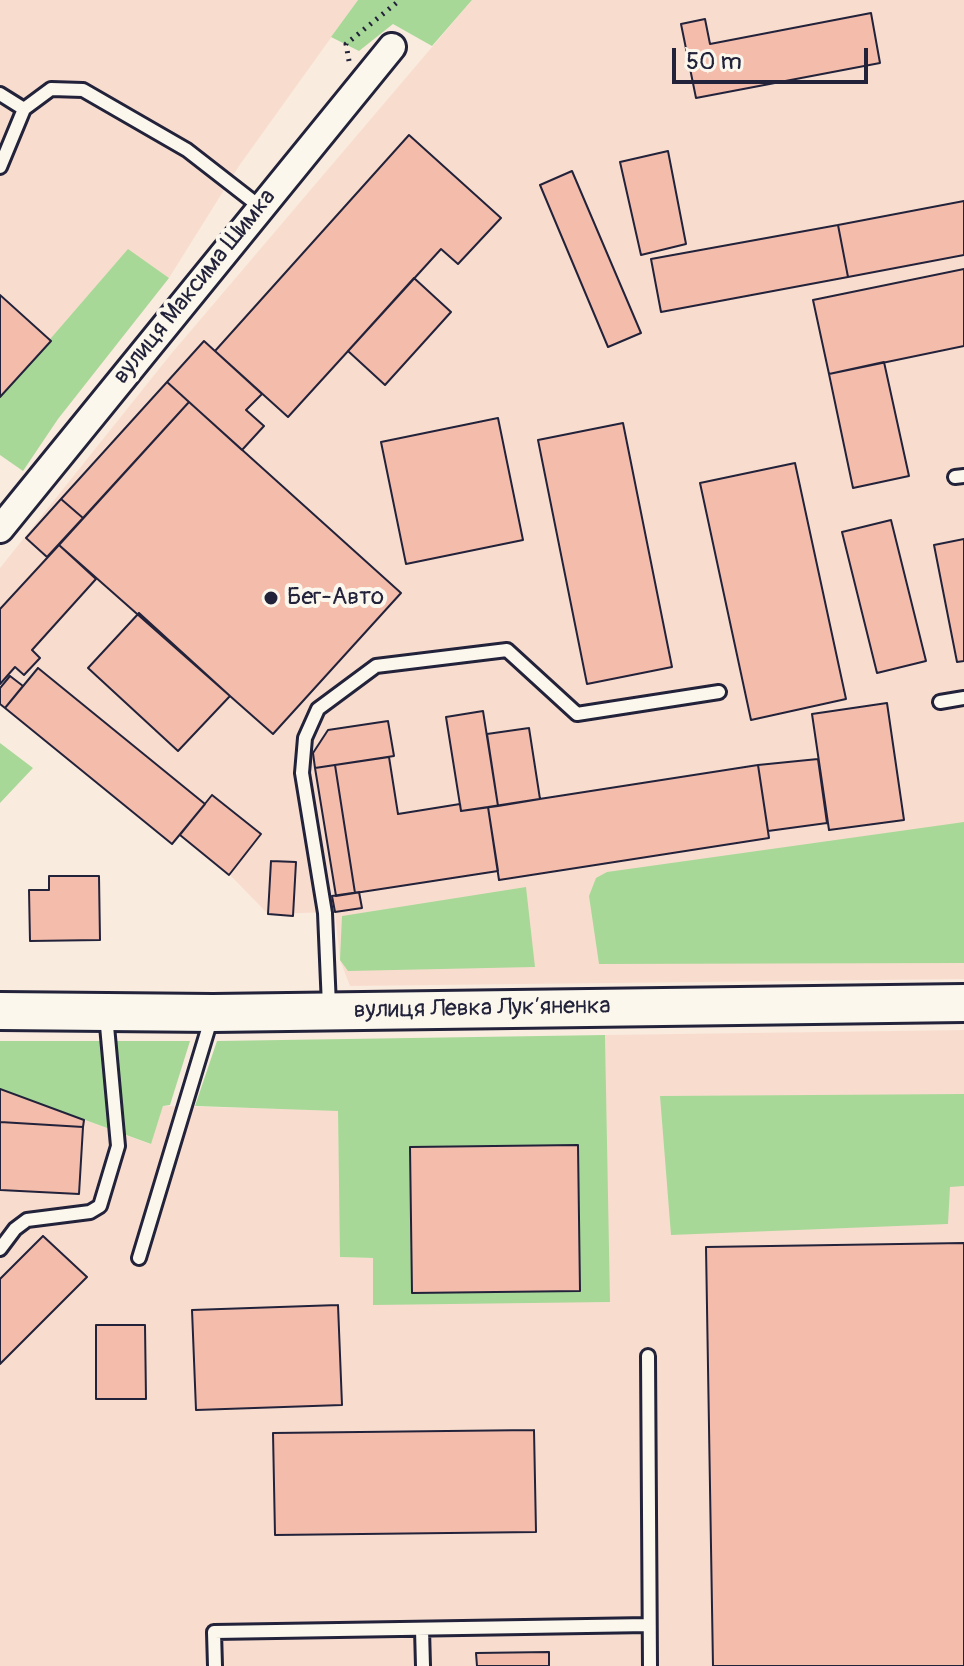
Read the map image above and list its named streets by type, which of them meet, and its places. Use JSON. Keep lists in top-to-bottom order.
{
  "streets": {
    "main road": ["вулиця Левка Лукʼяненка"],
    "street": ["вулиця Максима Шимка"]
  },
  "places": ["Бег-Авто"],
  "scale_bar": "50 m"
}
